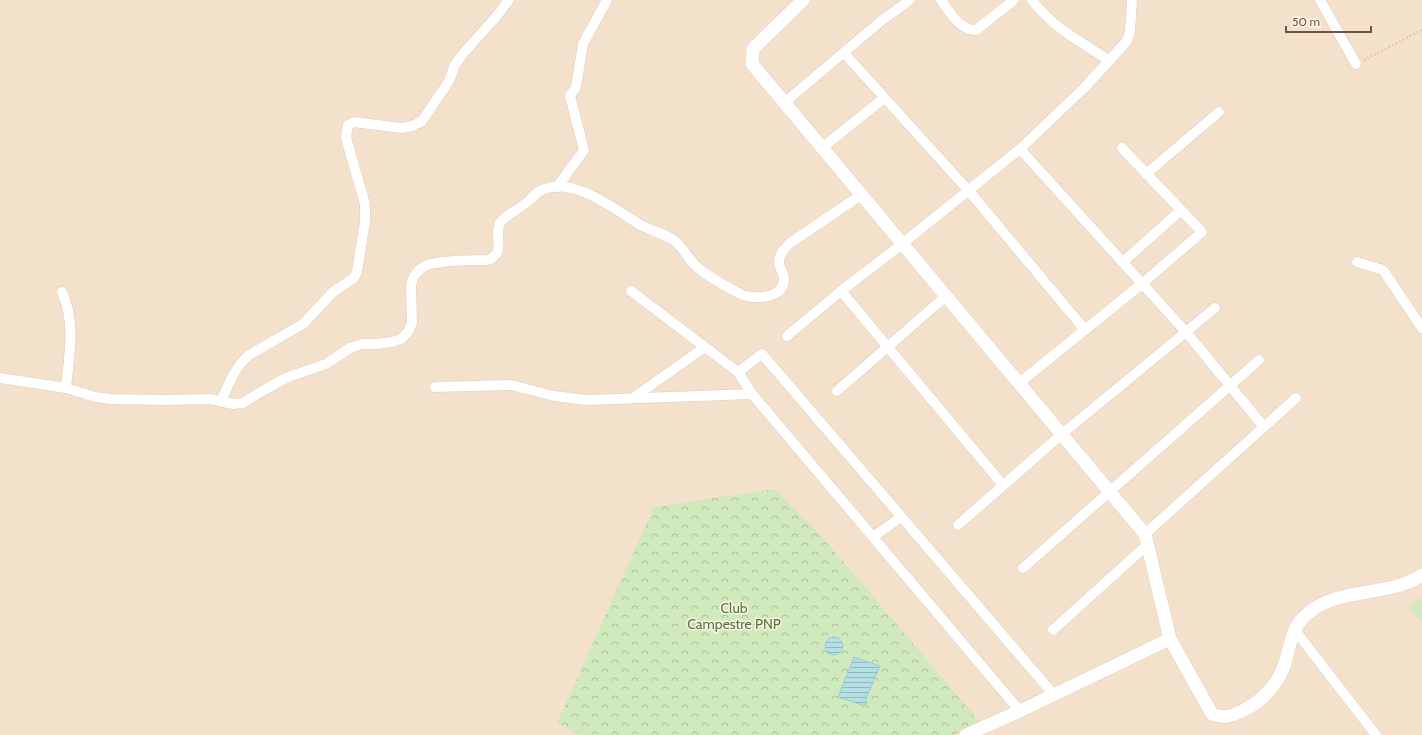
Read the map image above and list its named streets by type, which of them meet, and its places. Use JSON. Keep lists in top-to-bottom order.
{
  "parks": ["Club Campestre PNP"],
  "scale_bar": "50 m"
}
